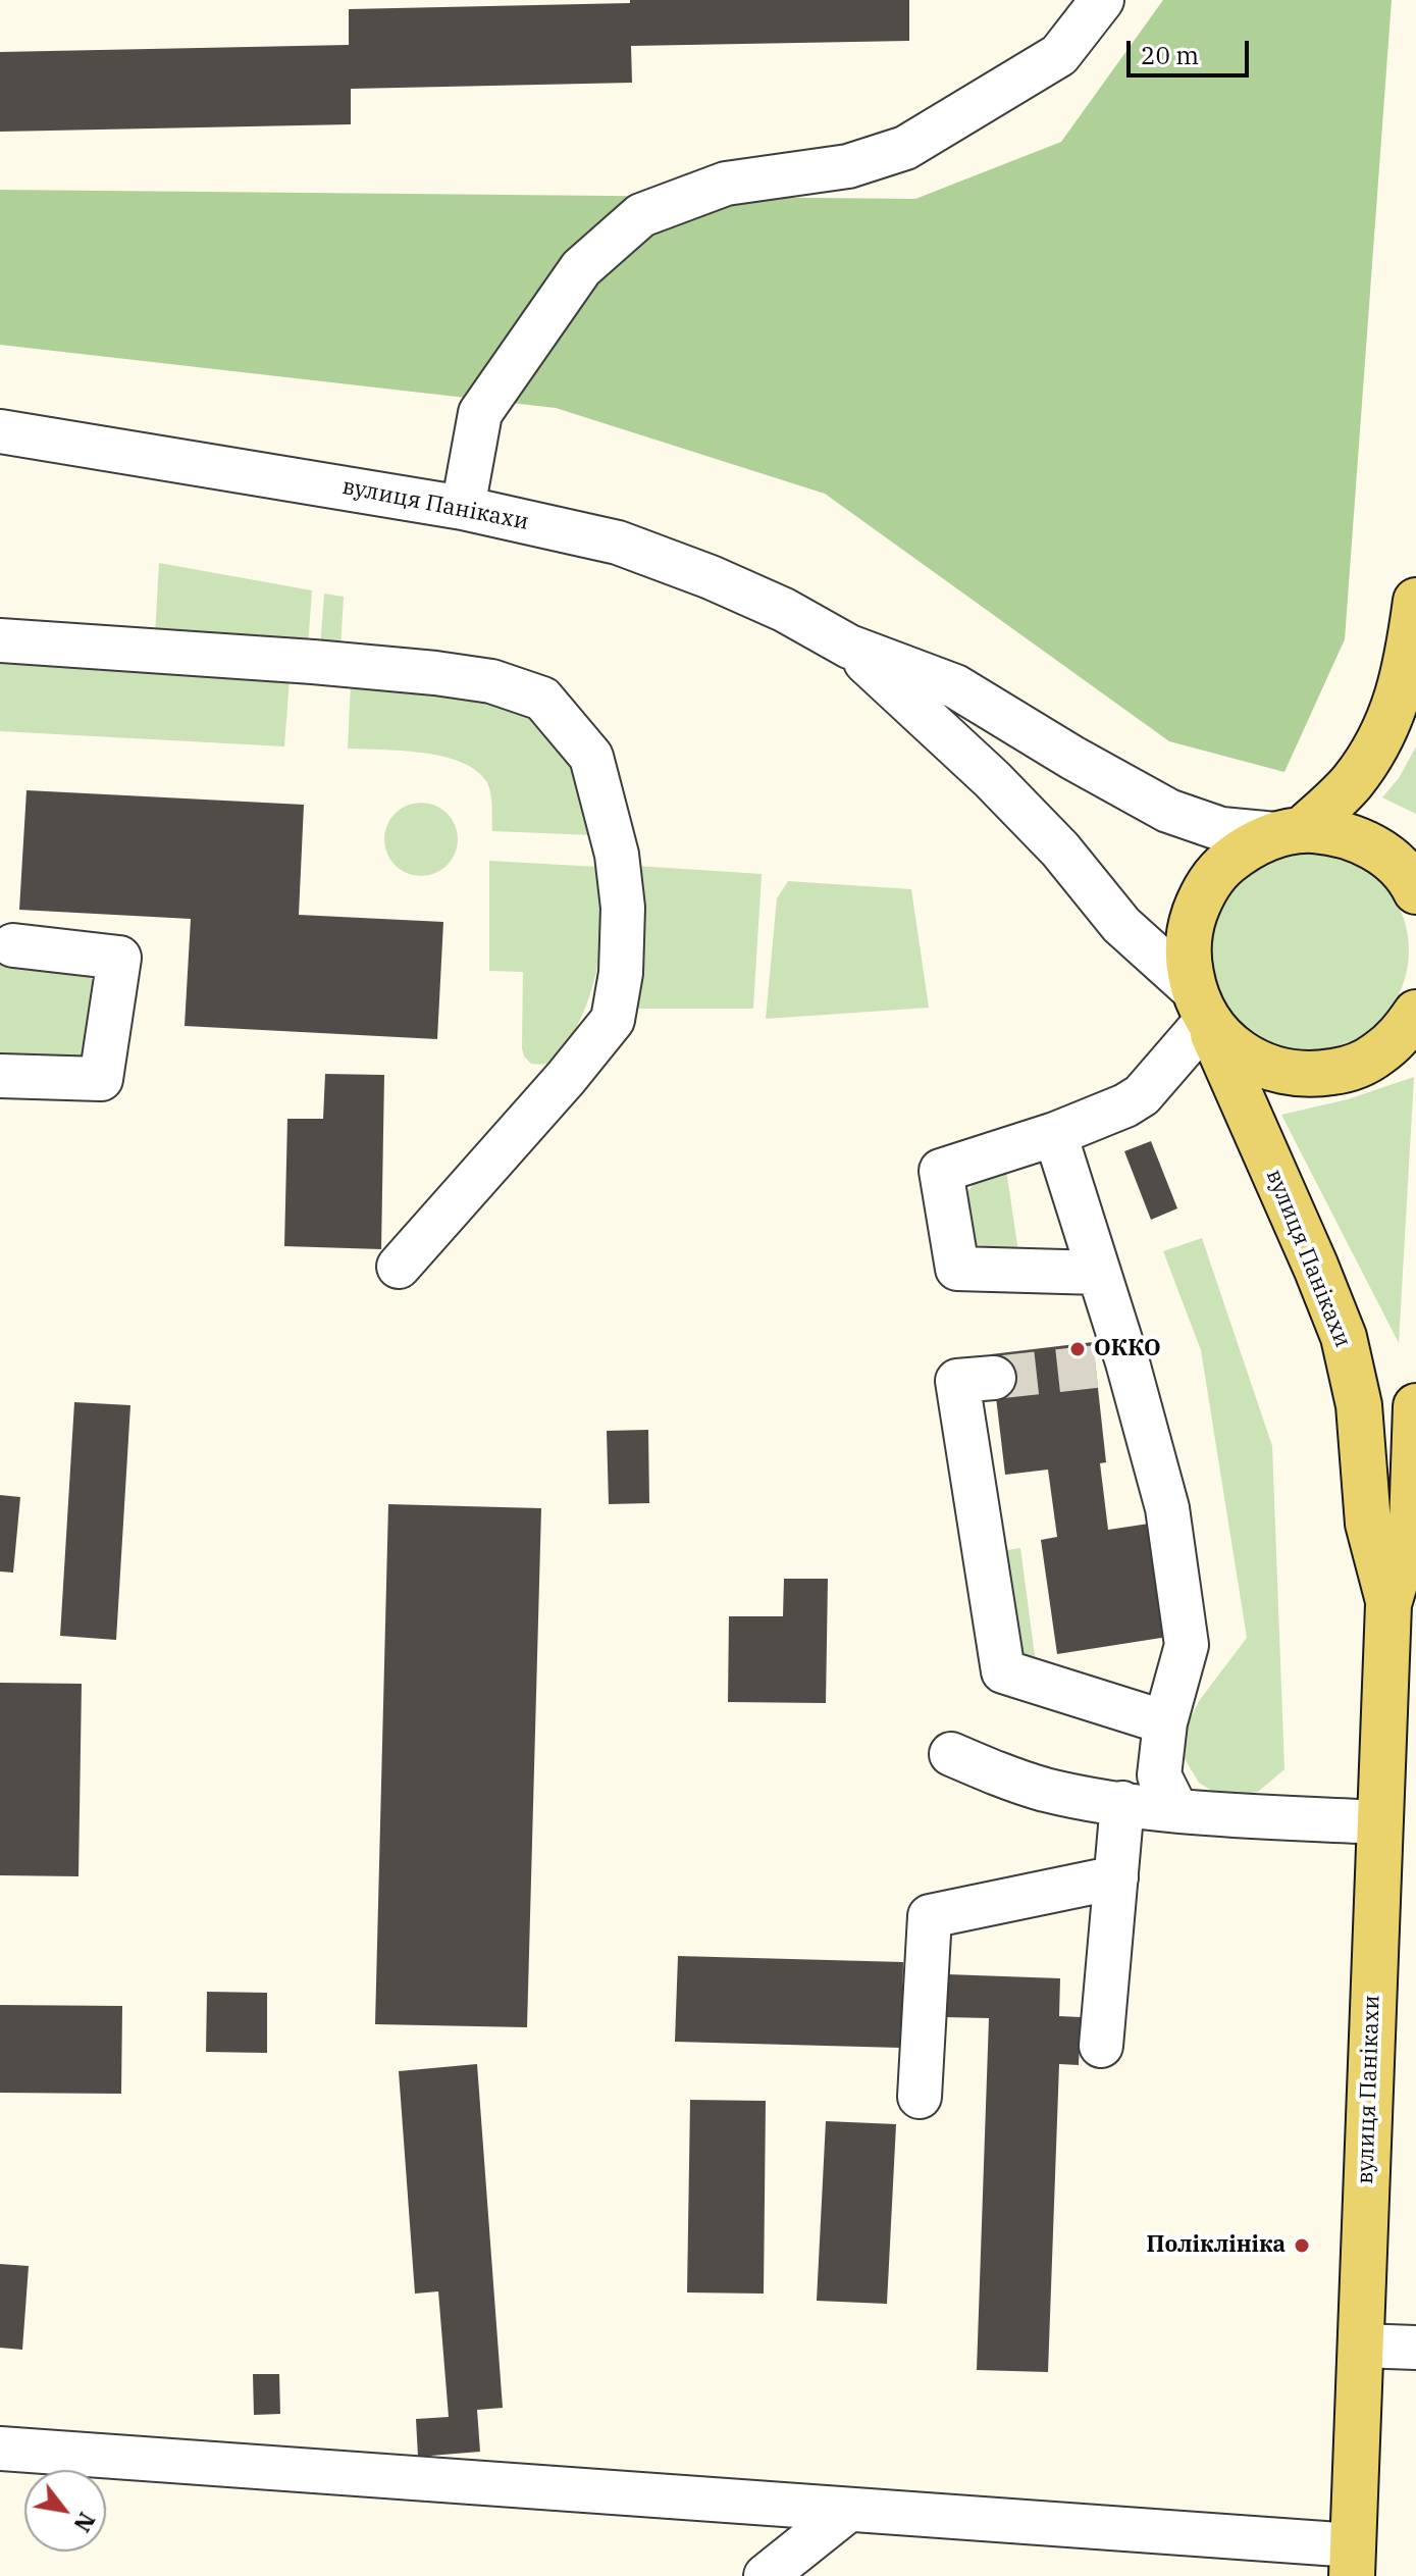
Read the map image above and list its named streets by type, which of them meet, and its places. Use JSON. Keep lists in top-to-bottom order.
{
  "streets": {
    "main road": ["вулиця Панікахи"]
  },
  "places": ["ОККО", "Поліклініка"],
  "scale_bar": "20 m",
  "north": "bottom right"
}
